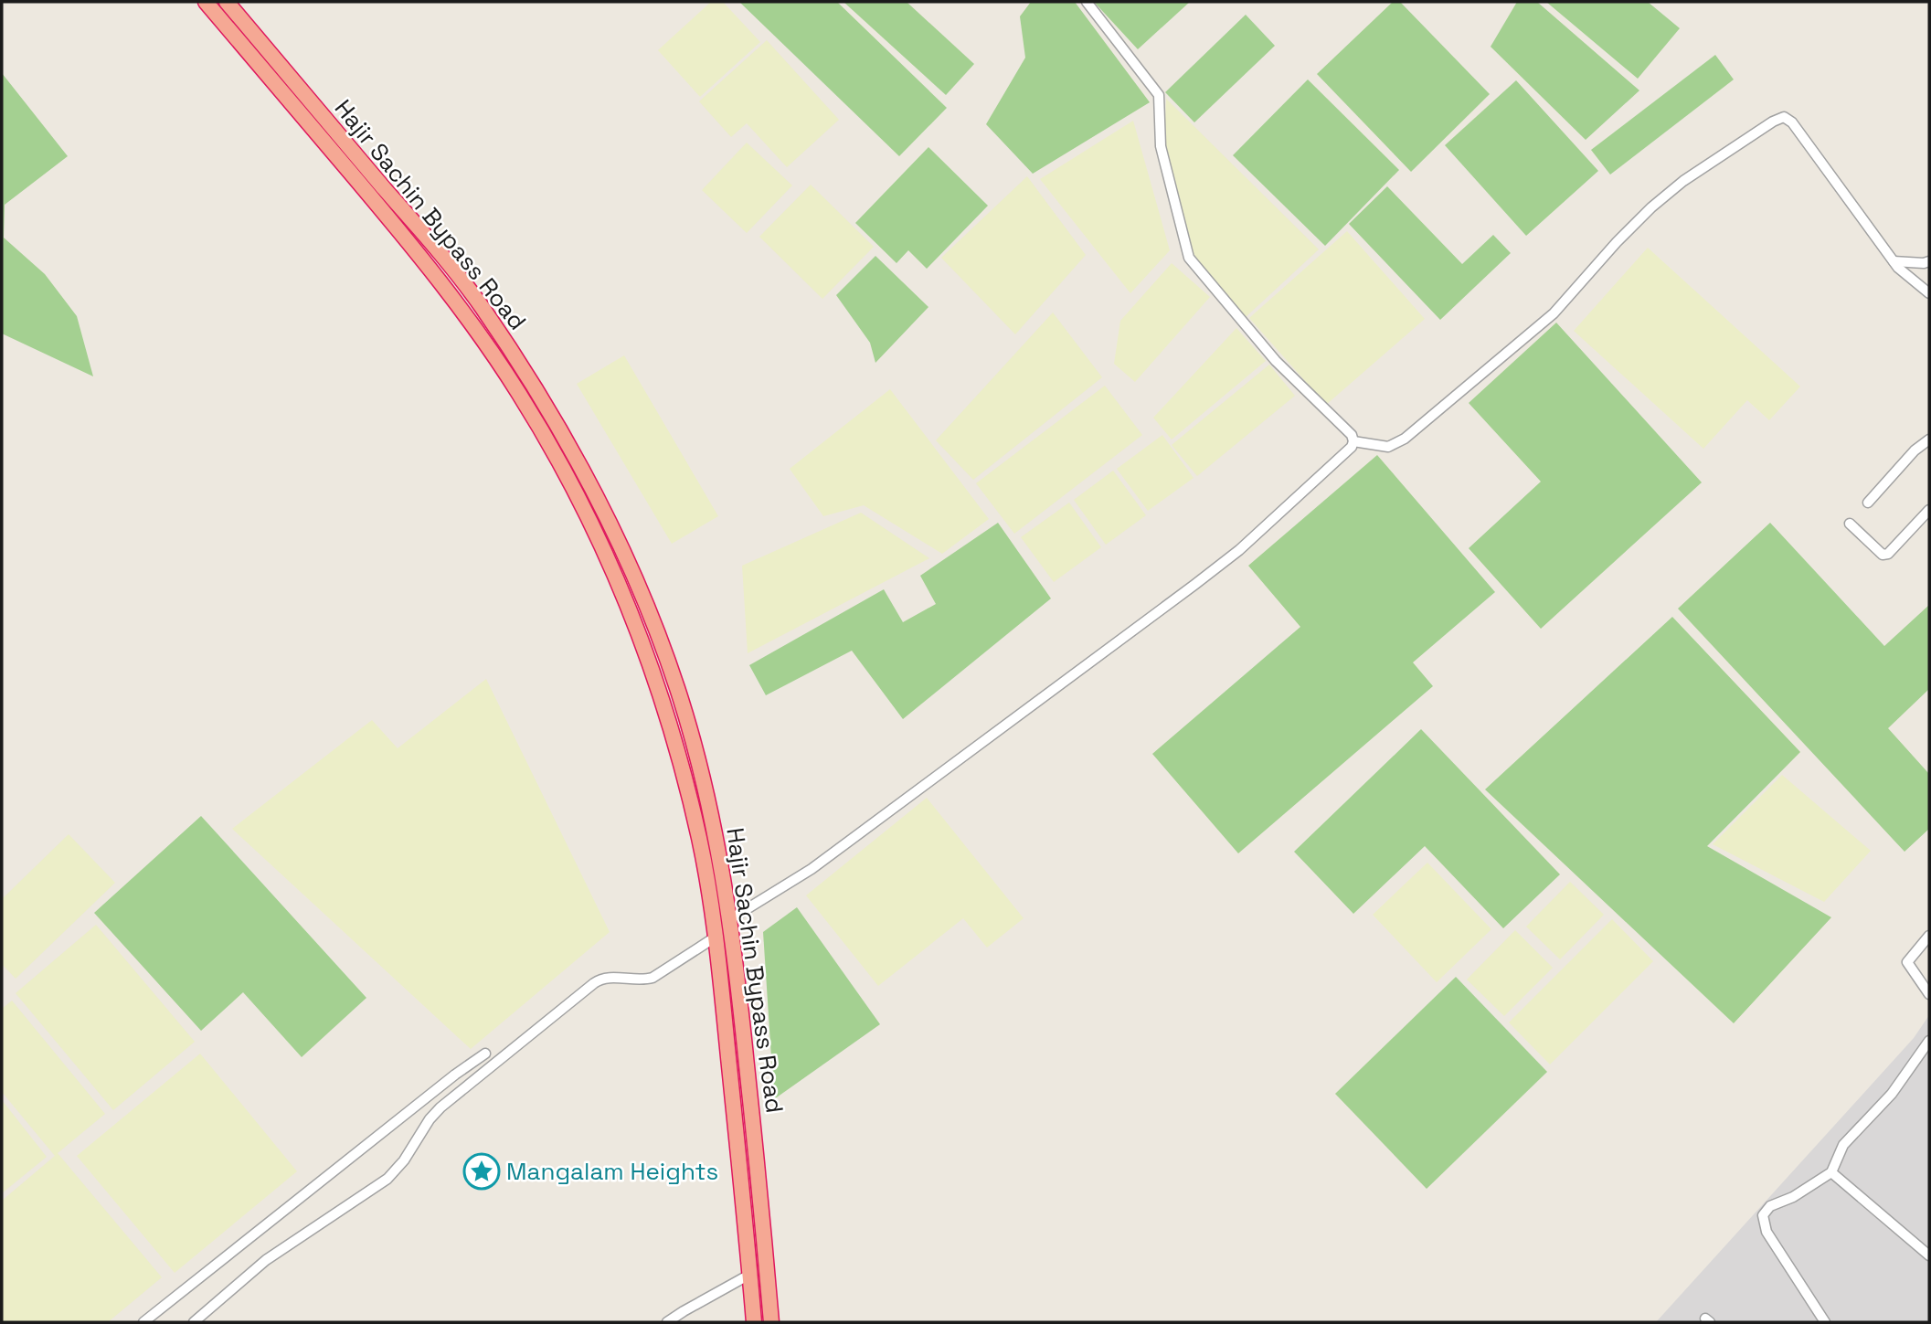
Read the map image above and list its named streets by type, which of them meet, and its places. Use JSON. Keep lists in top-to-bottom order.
{
  "streets": {
    "highway": ["Hajir Sachin Bypass Road"]
  },
  "places": {
    "place": ["Mangalam Heights"]
  }
}
